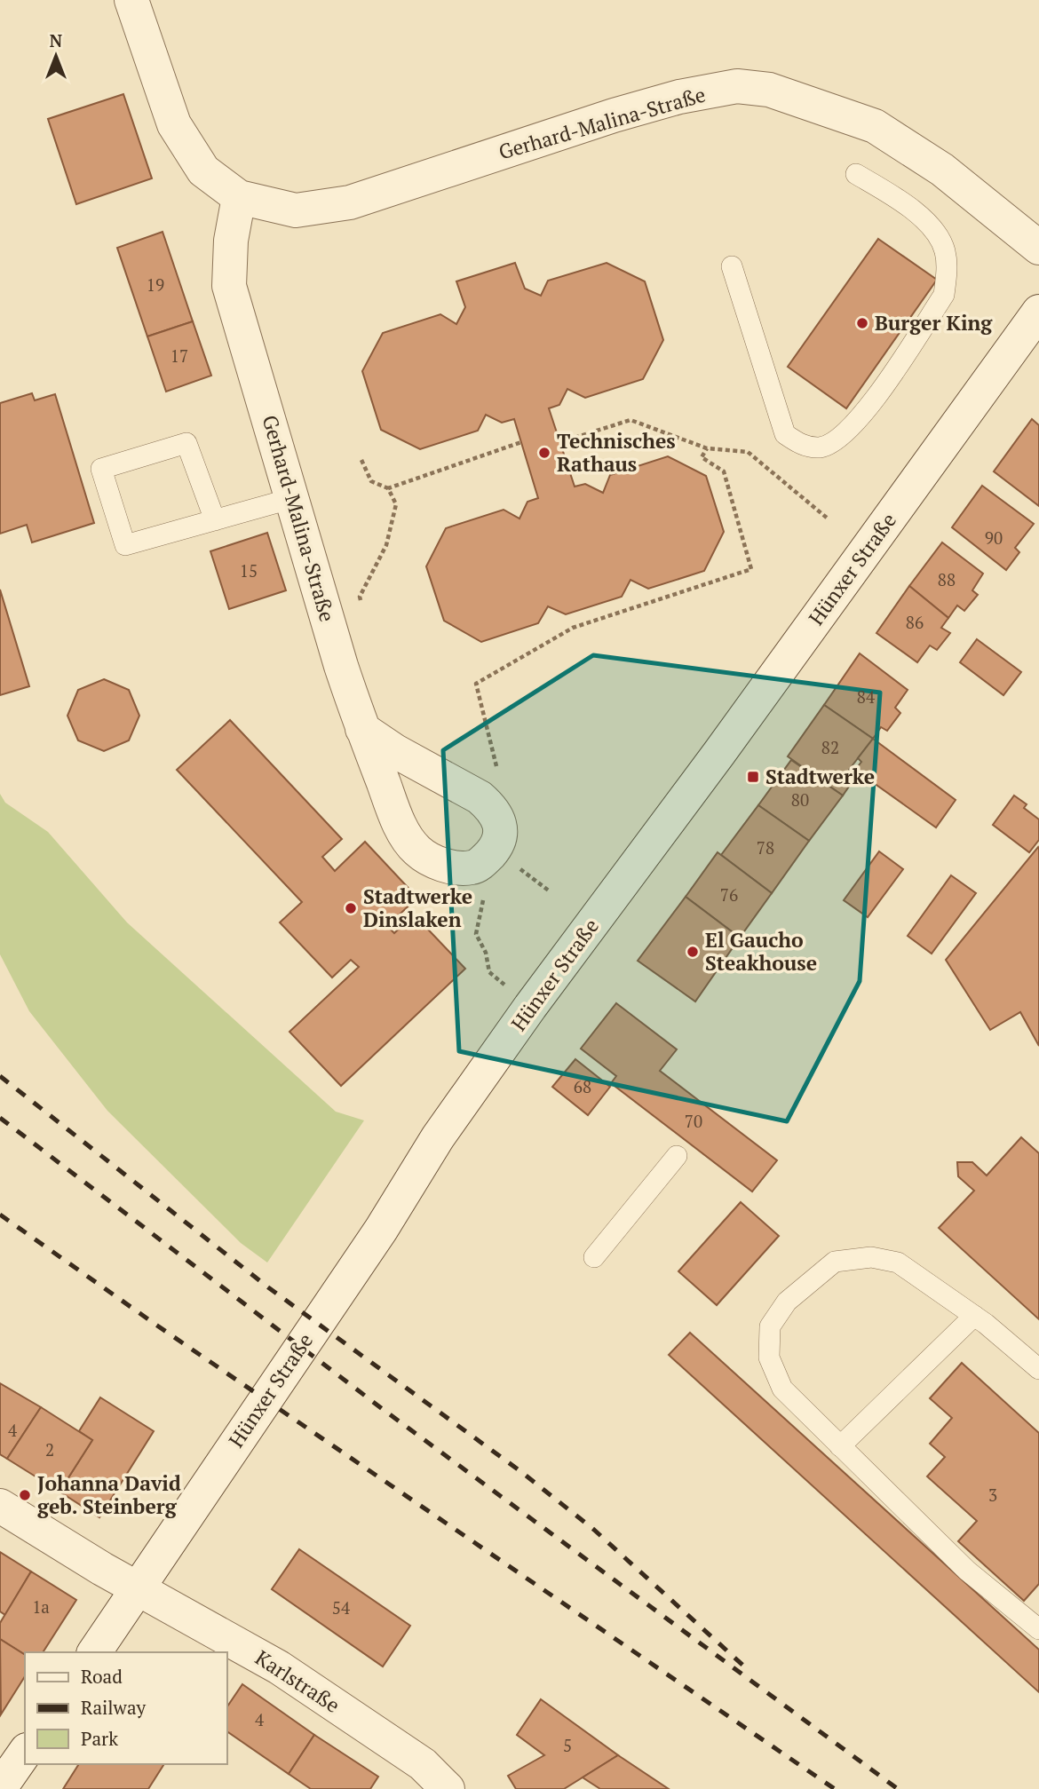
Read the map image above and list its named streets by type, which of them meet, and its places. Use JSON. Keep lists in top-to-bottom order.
{
  "streets": {
    "street": ["Gerhard-Malina-Straße", "Hünxer Straße", "Karlstraße"]
  },
  "crossings": [
    ["Hünxer Straße", "Karlstraße"]
  ],
  "places": {
    "other": [
      "Burger King",
      "Technisches Rathaus",
      "Stadtwerke Dinslaken",
      "El Gaucho Steakhouse",
      "Johanna David geb. Steinberg"
    ],
    "transit": ["Stadtwerke"]
  },
  "house_numbers": [
    "19",
    "17",
    "90",
    "15",
    "88",
    "86",
    "84",
    "82",
    "80",
    "78",
    "76",
    "68",
    "70",
    "4",
    "2",
    "3",
    "1a",
    "54",
    "4",
    "5"
  ],
  "legend": ["Road", "Railway", "Park"],
  "north": "top"
}
